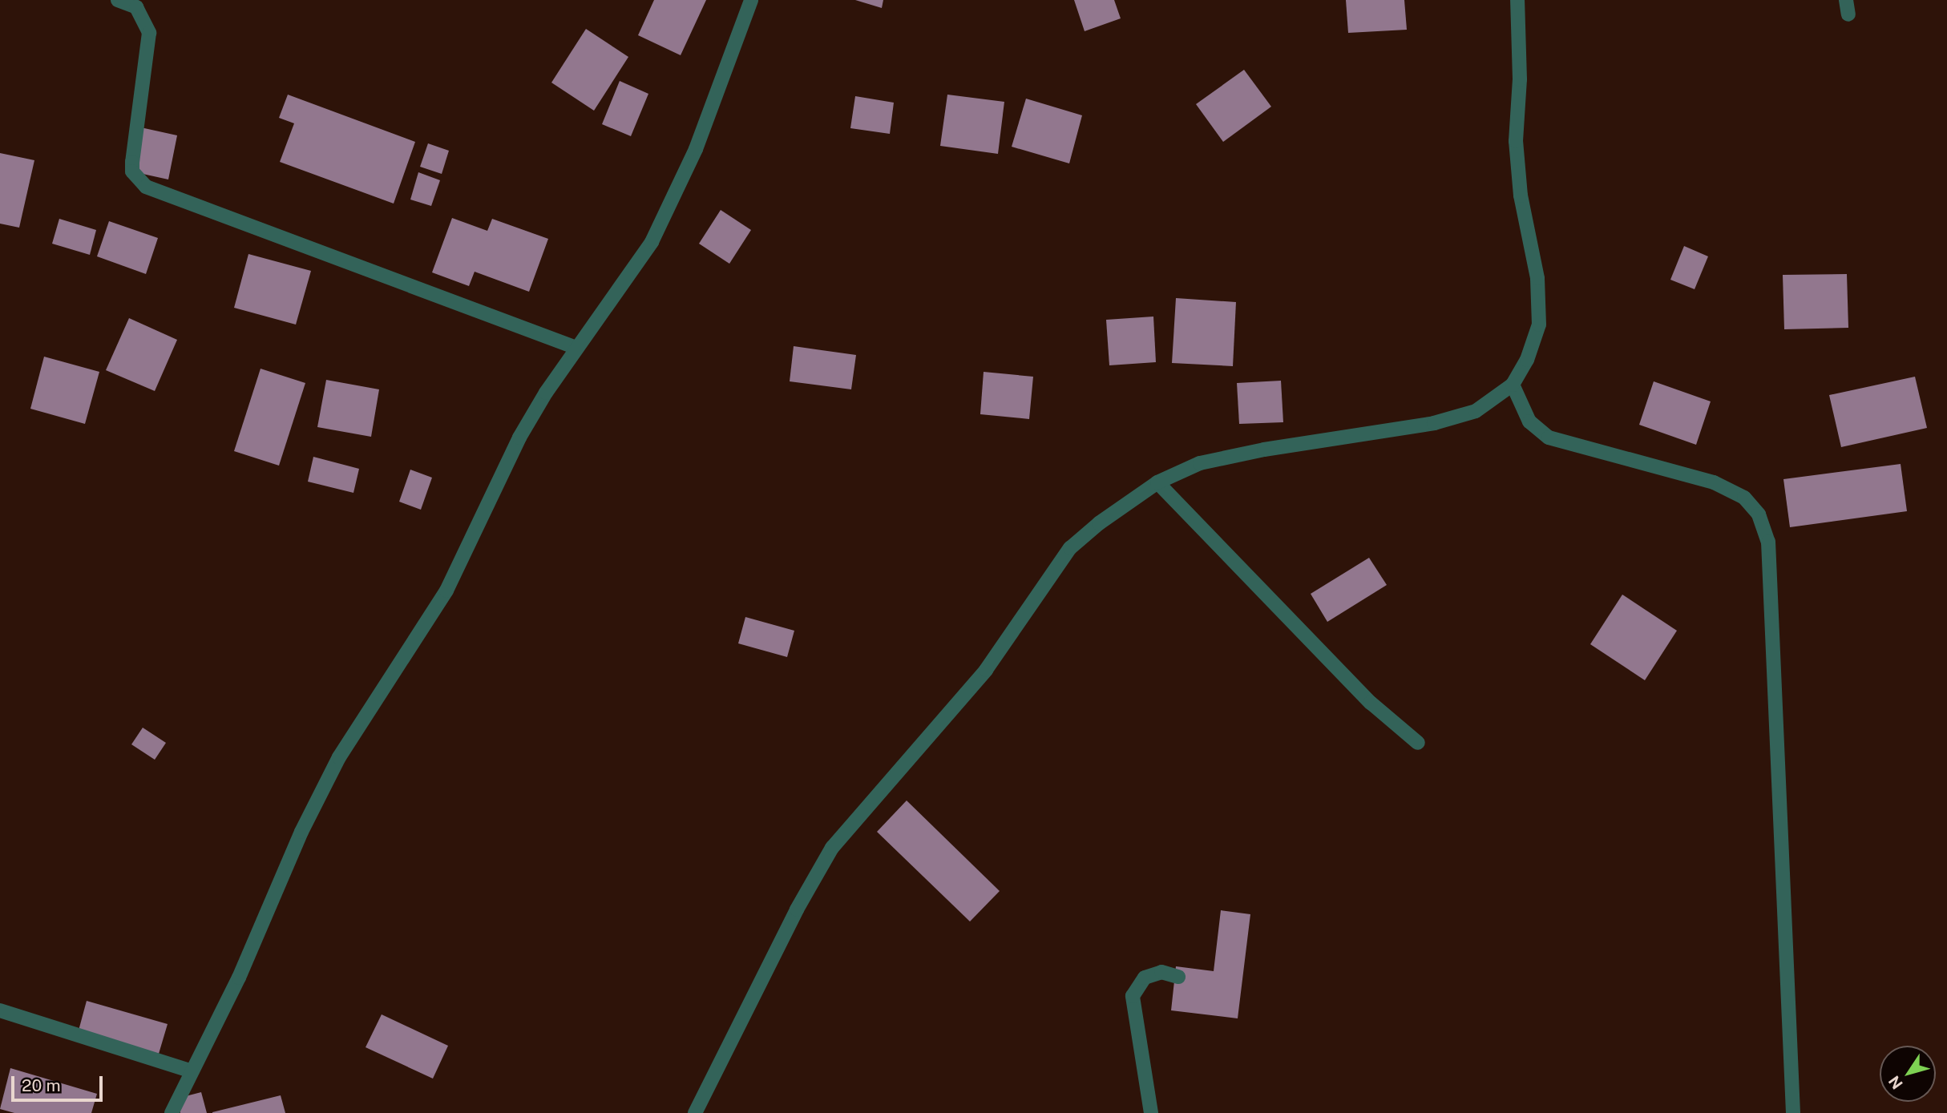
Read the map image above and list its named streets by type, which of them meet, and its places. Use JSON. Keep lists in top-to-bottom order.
{
  "scale_bar": "20 m",
  "north": "bottom left"
}
